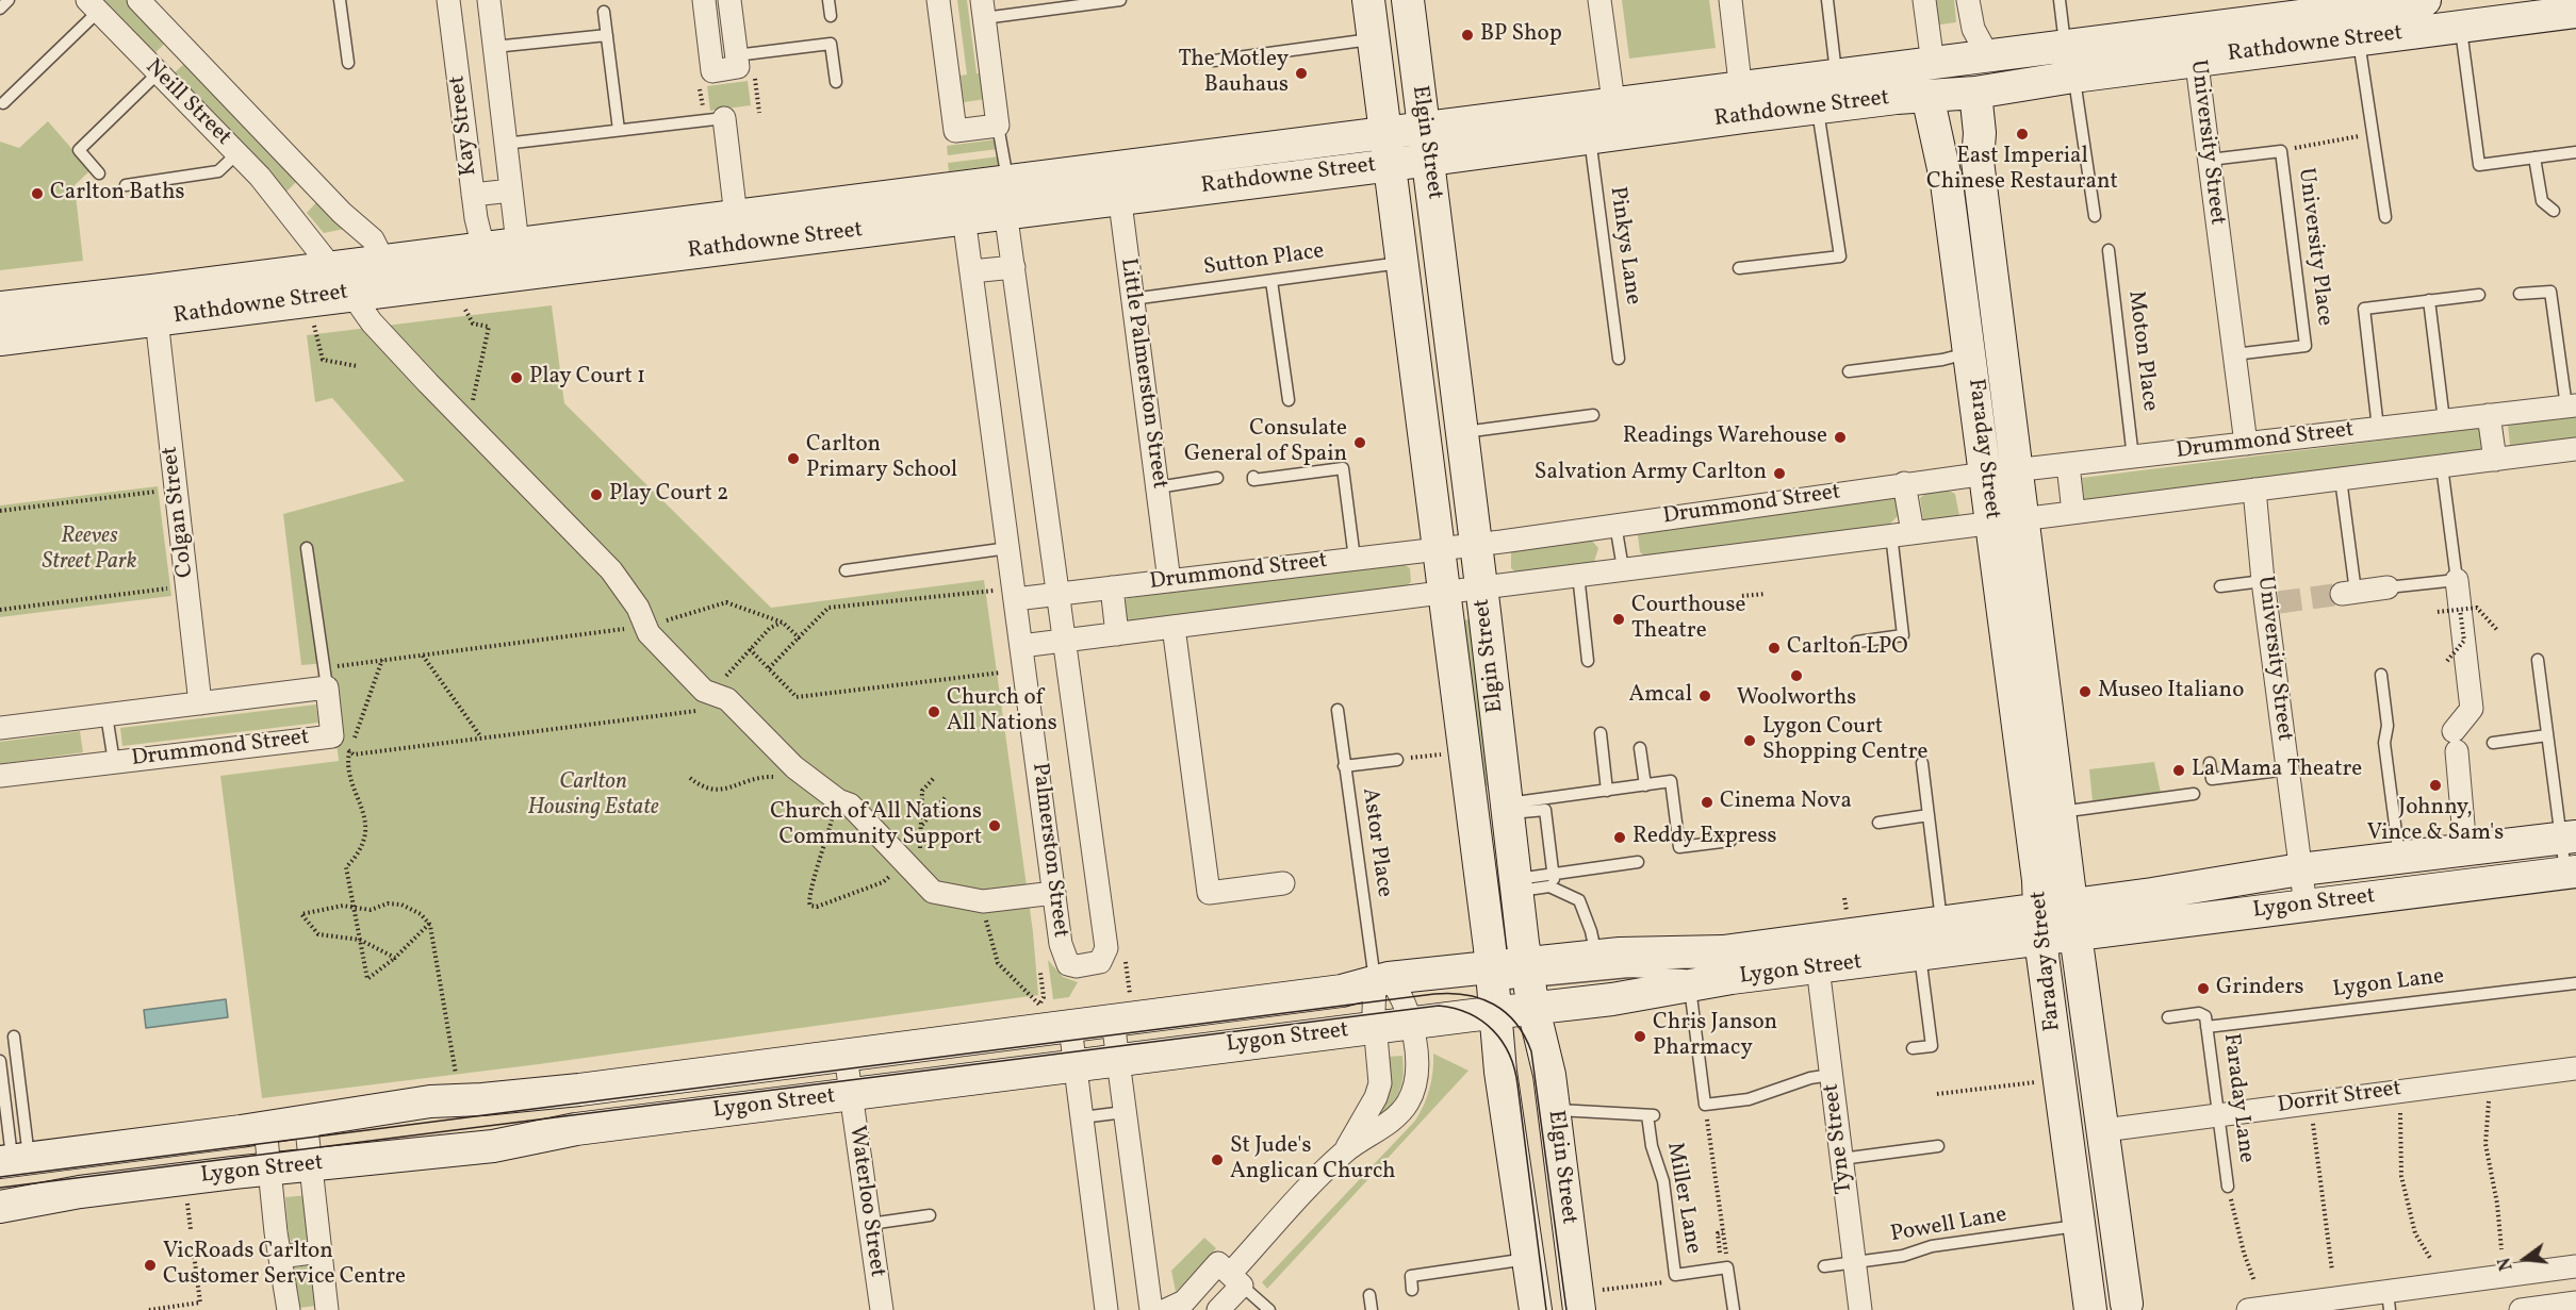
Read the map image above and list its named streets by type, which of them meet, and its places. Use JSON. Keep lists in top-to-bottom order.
{
  "streets": {
    "street": [
      "Rathdowne Street",
      "Neill Street",
      "Kay Street",
      "Elgin Street",
      "University Street",
      "Little Palmerston Street",
      "Drummond Street",
      "Faraday Street",
      "Colgan Street",
      "Palmerston Street",
      "Lygon Street",
      "Dorrit Street",
      "Tyne Street",
      "Waterloo Street"
    ],
    "lane": [
      "Pinkys Lane",
      "University Place",
      "Sutton Place",
      "Moton Place",
      "Astor Place",
      "Lygon Lane",
      "Faraday Lane",
      "Miller Lane",
      "Powell Lane"
    ]
  },
  "crossings": [
    ["Rathdowne Street", "Neill Street"],
    ["Rathdowne Street", "Kay Street"],
    ["Rathdowne Street", "Elgin Street"],
    ["Rathdowne Street", "University Street"],
    ["Rathdowne Street", "Pinkys Lane"],
    ["Rathdowne Street", "Little Palmerston Street"],
    ["Rathdowne Street", "Faraday Street"],
    ["Rathdowne Street", "Colgan Street"],
    ["Rathdowne Street", "Palmerston Street"],
    ["Elgin Street", "Sutton Place"],
    ["Elgin Street", "Drummond Street"],
    ["Elgin Street", "Lygon Street"],
    ["Elgin Street", "Miller Lane"],
    ["University Street", "University Place"],
    ["University Street", "Drummond Street"],
    ["University Street", "Lygon Street"],
    ["Sutton Place", "Little Palmerston Street"],
    ["Moton Place", "Drummond Street"],
    ["Little Palmerston Street", "Drummond Street"],
    ["Drummond Street", "Faraday Street"],
    ["Drummond Street", "Palmerston Street"],
    ["Faraday Street", "Lygon Street"],
    ["Faraday Street", "Dorrit Street"],
    ["Faraday Street", "Powell Lane"],
    ["Astor Place", "Lygon Street"],
    ["Lygon Street", "Tyne Street"],
    ["Lygon Street", "Waterloo Street"],
    ["Lygon Lane", "Faraday Lane"],
    ["Faraday Lane", "Dorrit Street"],
    ["Tyne Street", "Powell Lane"]
  ],
  "parks": ["Reeves Street Park", "Carlton Housing Estate"],
  "places": [
    "BP Shop",
    "The Motley Bauhaus",
    "East Imperial Chinese Restaurant",
    "Carlton Baths",
    "Play Court 1",
    "Readings Warehouse",
    "Consulate General of Spain",
    "Carlton Primary School",
    "Salvation Army Carlton",
    "Play Court 2",
    "Courthouse Theatre",
    "Carlton LPO",
    "Woolworths",
    "Museo Italiano",
    "Amcal",
    "Church of All Nations",
    "Lygon Court Shopping Centre",
    "La Mama Theatre",
    "Johnny, Vince & Sam's",
    "Cinema Nova",
    "Church of All Nations Community Support",
    "Reddy Express",
    "Grinders",
    "Chris Janson Pharmacy",
    "St Jude's Anglican Church",
    "VicRoads Carlton Customer Service Centre"
  ],
  "north": "left"
}
